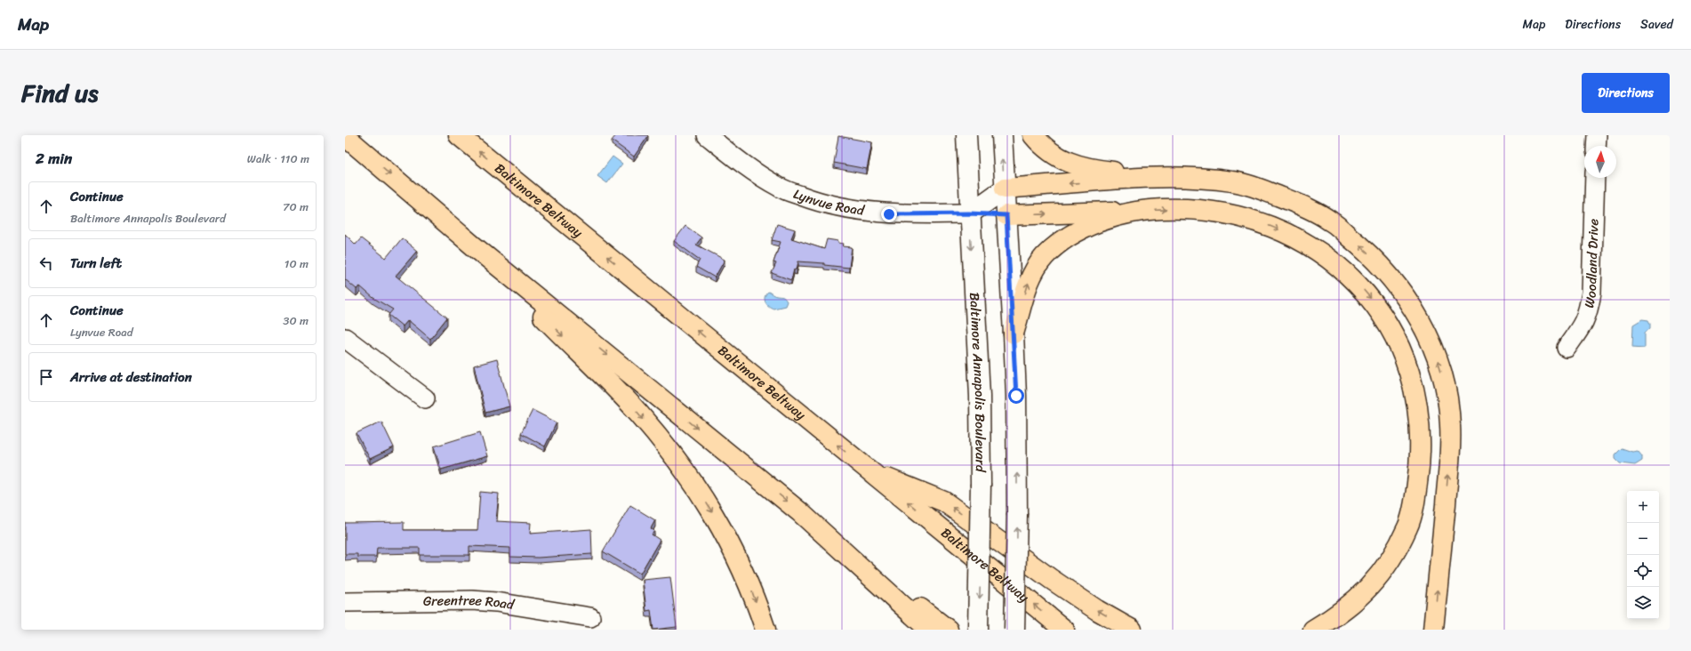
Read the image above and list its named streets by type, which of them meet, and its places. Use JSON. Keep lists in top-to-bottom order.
{
  "streets": {
    "highway": ["Baltimore Beltway"],
    "main road": ["Baltimore Annapolis Boulevard"],
    "street": ["Lynvue Road", "Woodland Drive", "Greentree Road"]
  },
  "crossings": [
    ["Lynvue Road", "Baltimore Annapolis Boulevard"]
  ],
  "north": "top",
  "page": {
    "header": "Map",
    "nav": ["Map", "Directions", "Saved"],
    "title": "Find us",
    "buttons": "Directions",
    "heading": ["2 min", "Walk · 110 m"],
    "list": [
      ["Continue", "Baltimore Annapolis Boulevard", "70 m"],
      ["Turn left", "10 m"],
      ["Continue", "Lynvue Road", "30 m"],
      "Arrive at destination"
    ],
    "map_buttons": ["+", "−"]
  }
}
